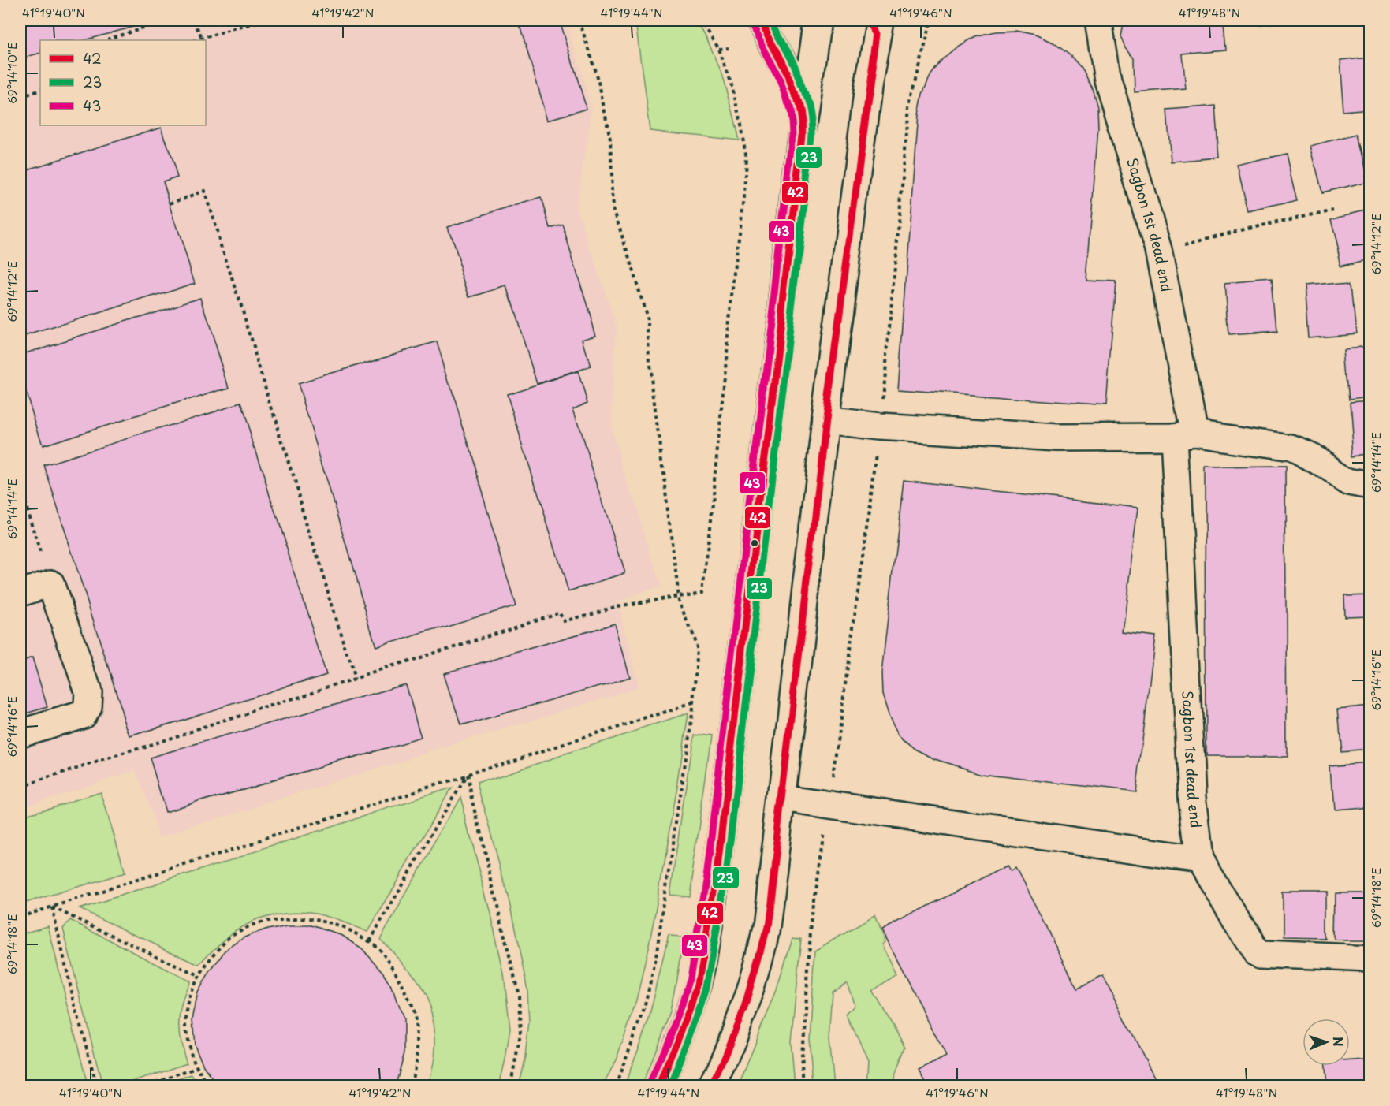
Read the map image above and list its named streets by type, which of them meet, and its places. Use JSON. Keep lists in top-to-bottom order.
{
  "streets": {
    "main road": ["Sagbon 1st dead end"]
  },
  "lines": ["transit line 42", "transit line 23", "transit line 43"],
  "legend": ["42", "23", "43"],
  "north": "right",
  "coordinates": [
    "41°19'40\"N",
    "41°19'42\"N",
    "41°19'44\"N",
    "41°19'46\"N",
    "41°19'48\"N",
    "69°14'10\"E",
    "69°14'12\"E",
    "69°14'14\"E",
    "69°14'16\"E",
    "69°14'18\"E"
  ]
}
